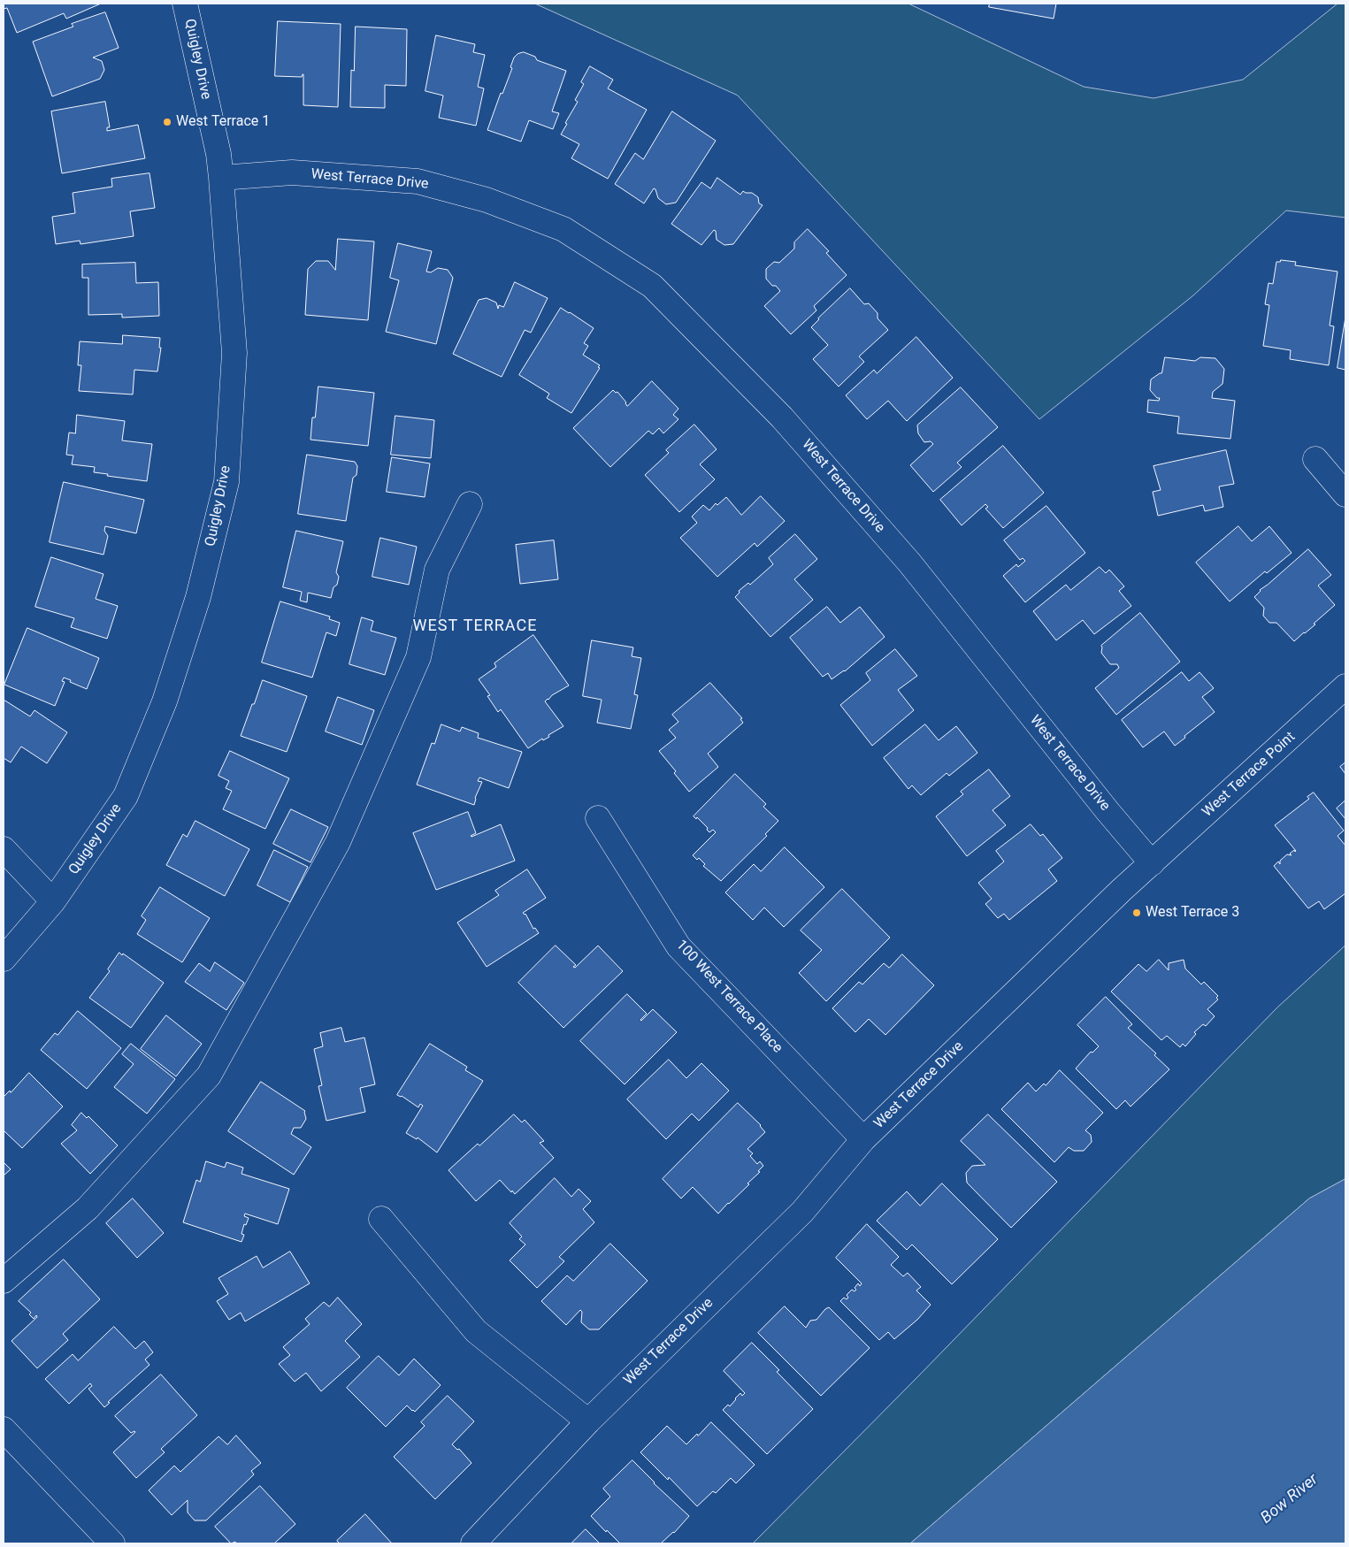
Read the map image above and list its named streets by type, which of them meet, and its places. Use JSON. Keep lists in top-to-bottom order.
{
  "streets": {
    "street": [
      "Quigley Drive",
      "West Terrace Drive",
      "West Terrace Point",
      "100 West Terrace Place"
    ]
  },
  "crossings": [
    ["Quigley Drive", "West Terrace Drive"],
    ["West Terrace Drive", "West Terrace Point"],
    ["West Terrace Drive", "100 West Terrace Place"]
  ],
  "districts": ["WEST TERRACE"],
  "water": ["Bow River"],
  "places": ["West Terrace 1", "West Terrace 3"]
}
